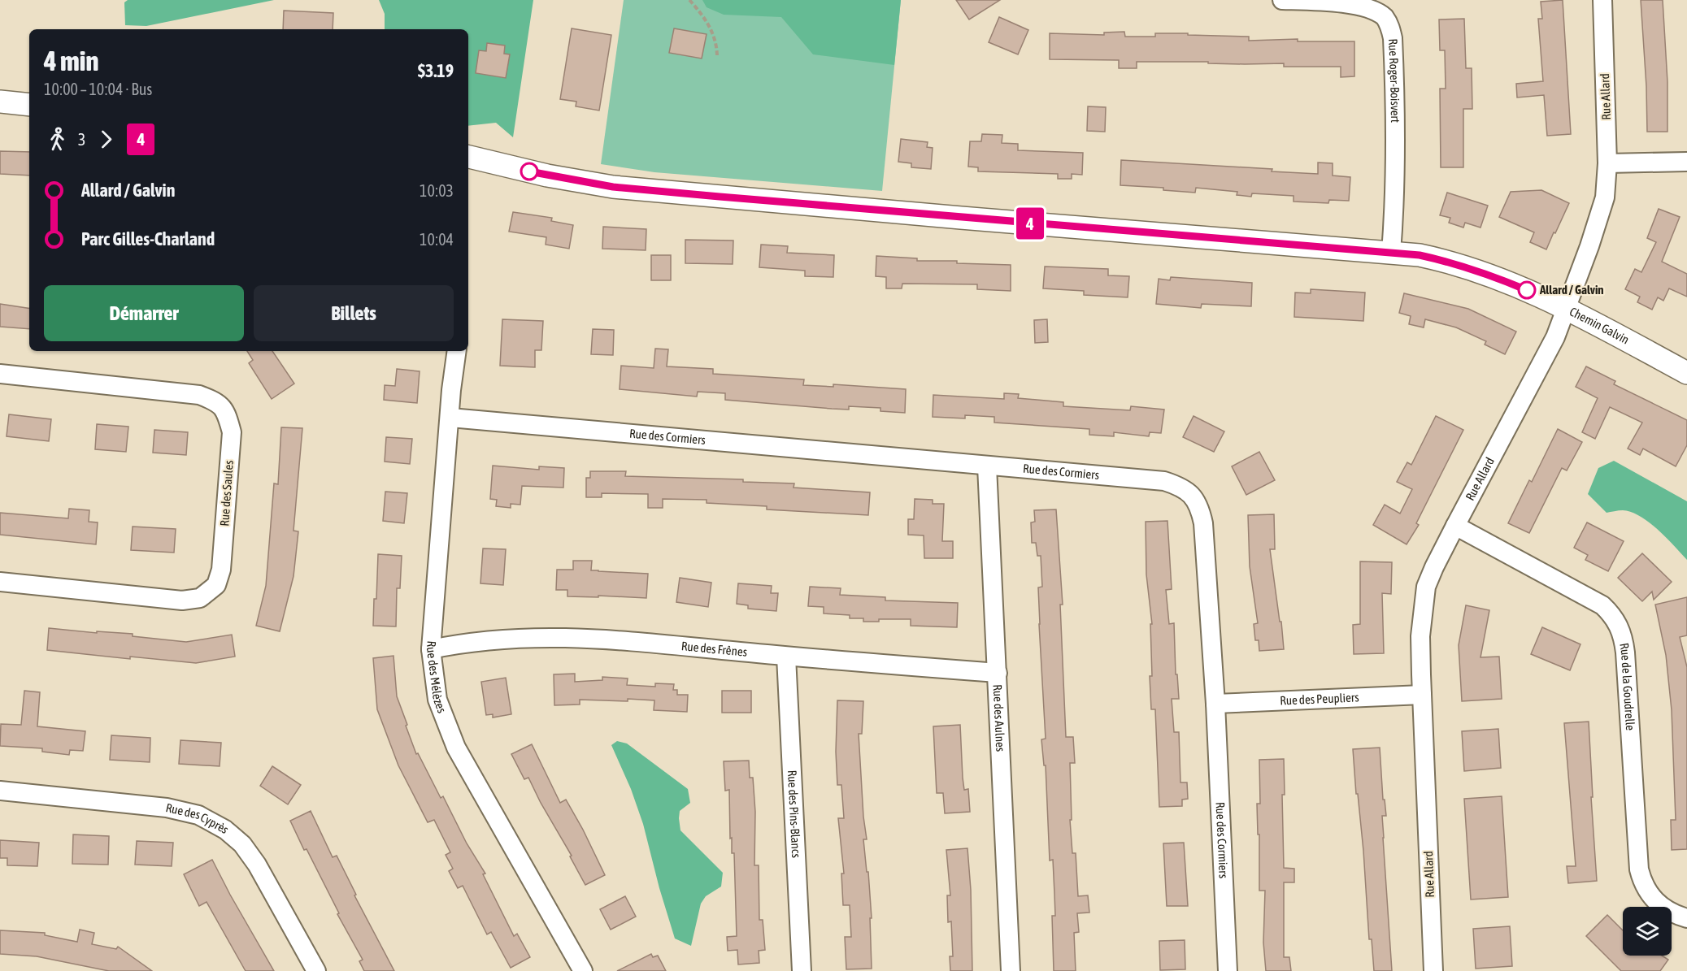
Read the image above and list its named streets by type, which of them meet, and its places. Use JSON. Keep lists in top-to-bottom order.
{
  "streets": {
    "street": [
      "Rue Roger-Boisvert",
      "Rue Allard",
      "Chemin Galvin",
      "Rue des Cormiers",
      "Rue des Saules",
      "Rue des Frênes",
      "Rue des Mélèzes",
      "Rue de la Goudrelle",
      "Rue des Peupliers",
      "Rue des Aulnes",
      "Rue des Pins-Blancs",
      "Rue des Cyprès"
    ]
  },
  "crossings": [
    ["Rue Roger-Boisvert", "Chemin Galvin"],
    ["Rue Allard", "Chemin Galvin"],
    ["Rue Allard", "Rue de la Goudrelle"],
    ["Rue Allard", "Rue des Peupliers"],
    ["Rue des Cormiers", "Rue des Mélèzes"],
    ["Rue des Cormiers", "Rue des Peupliers"],
    ["Rue des Cormiers", "Rue des Aulnes"],
    ["Rue des Frênes", "Rue des Mélèzes"],
    ["Rue des Frênes", "Rue des Aulnes"],
    ["Rue des Frênes", "Rue des Pins-Blancs"]
  ],
  "places": ["Allard / Galvin"],
  "lines": ["bus line 4"],
  "page": {
    "on_map": "4",
    "heading": ["4 min", "10:00 – 10:04 · Bus", "$3.19"],
    "legs": ["3", "4"],
    "list": [
      {
        "name": "Allard / Galvin",
        "value": "10:03"
      },
      {
        "name": "Parc Gilles-Charland",
        "value": "10:04"
      }
    ],
    "buttons": ["Démarrer", "Billets"]
  }
}
